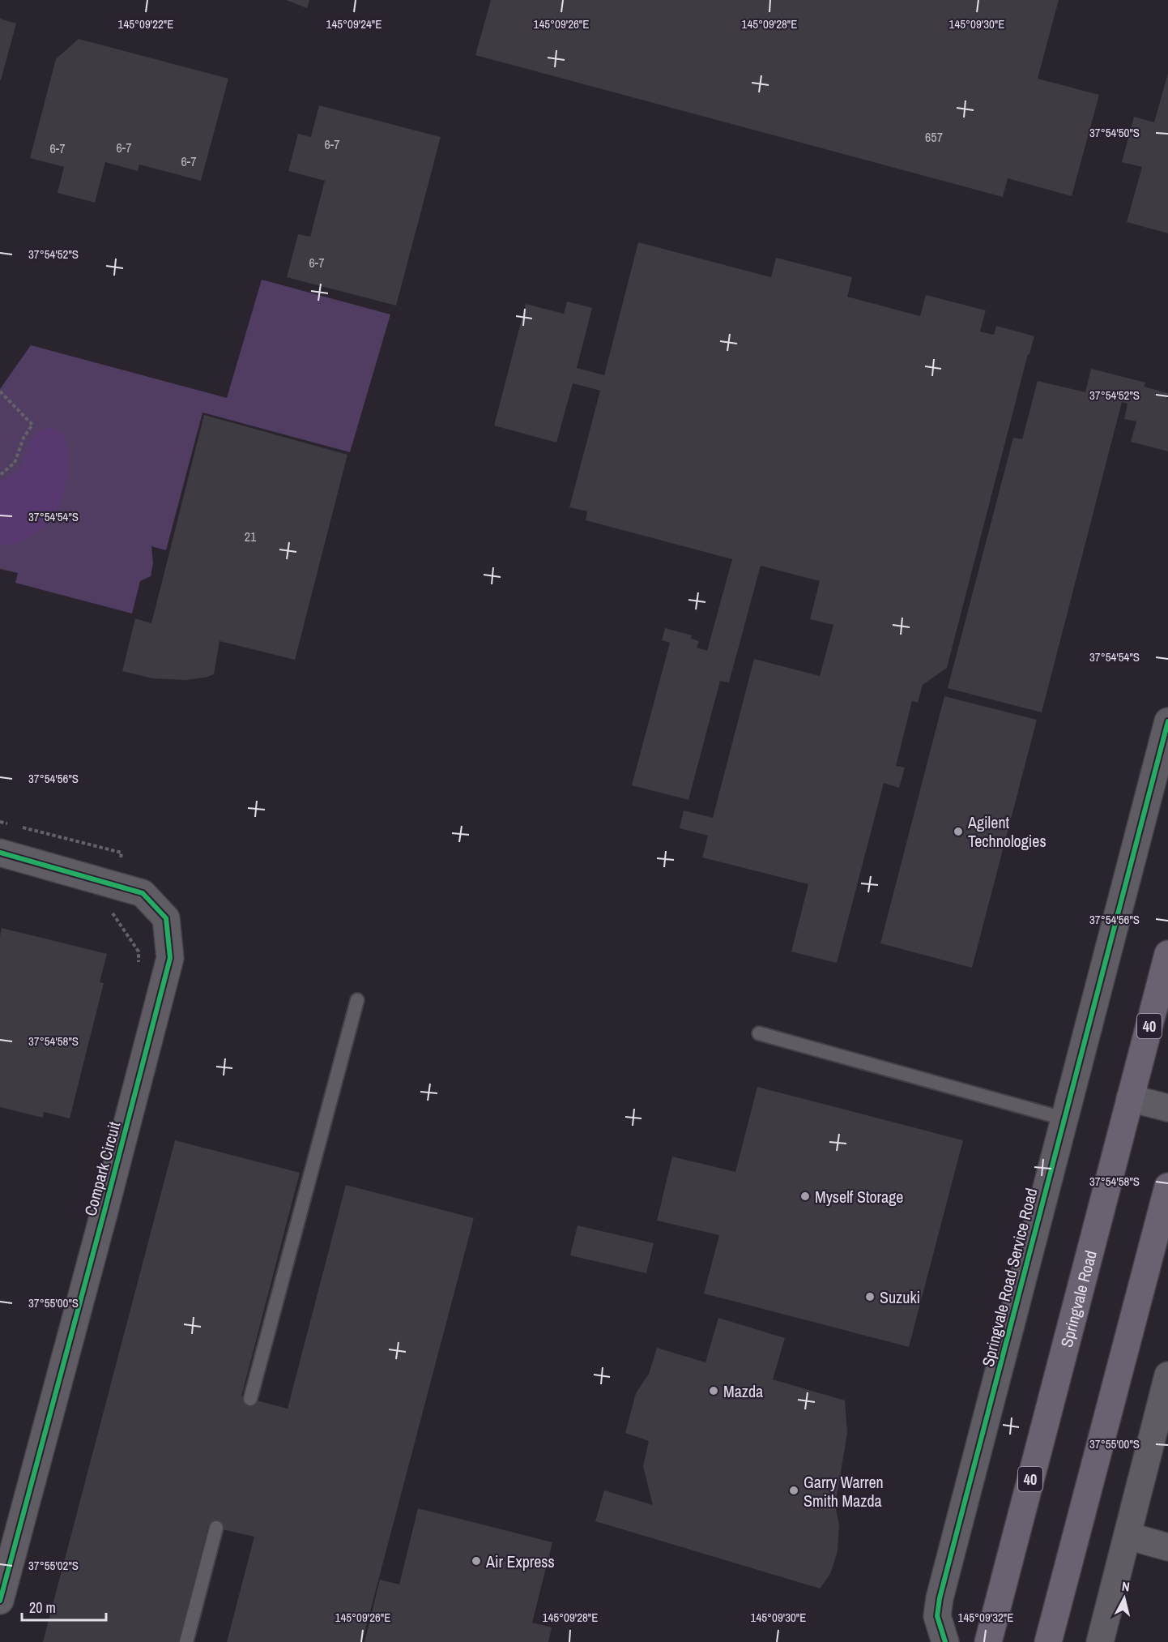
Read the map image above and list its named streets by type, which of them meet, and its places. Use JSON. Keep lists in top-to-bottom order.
{
  "streets": {
    "highway": ["40", "Springvale Road"],
    "street": ["Compark Circuit", "Springvale Road Service Road"]
  },
  "places": [
    "Agilent Technologies",
    "Myself Storage",
    "Suzuki",
    "Mazda",
    "Garry Warren Smith Mazda",
    "Air Express"
  ],
  "house_numbers": [
    "657",
    "6-7",
    "6-7",
    "6-7",
    "6-7",
    "6-7",
    "21"
  ],
  "scale_bar": "20 m",
  "north": "top",
  "coordinates": [
    "145°09'22\"E",
    "145°09'24\"E",
    "145°09'26\"E",
    "145°09'28\"E",
    "145°09'30\"E",
    "37°54'50\"S",
    "37°54'52\"S",
    "37°54'54\"S",
    "37°54'56\"S",
    "37°54'58\"S",
    "37°55'00\"S",
    "37°55'02\"S",
    "145°09'32\"E"
  ]
}
